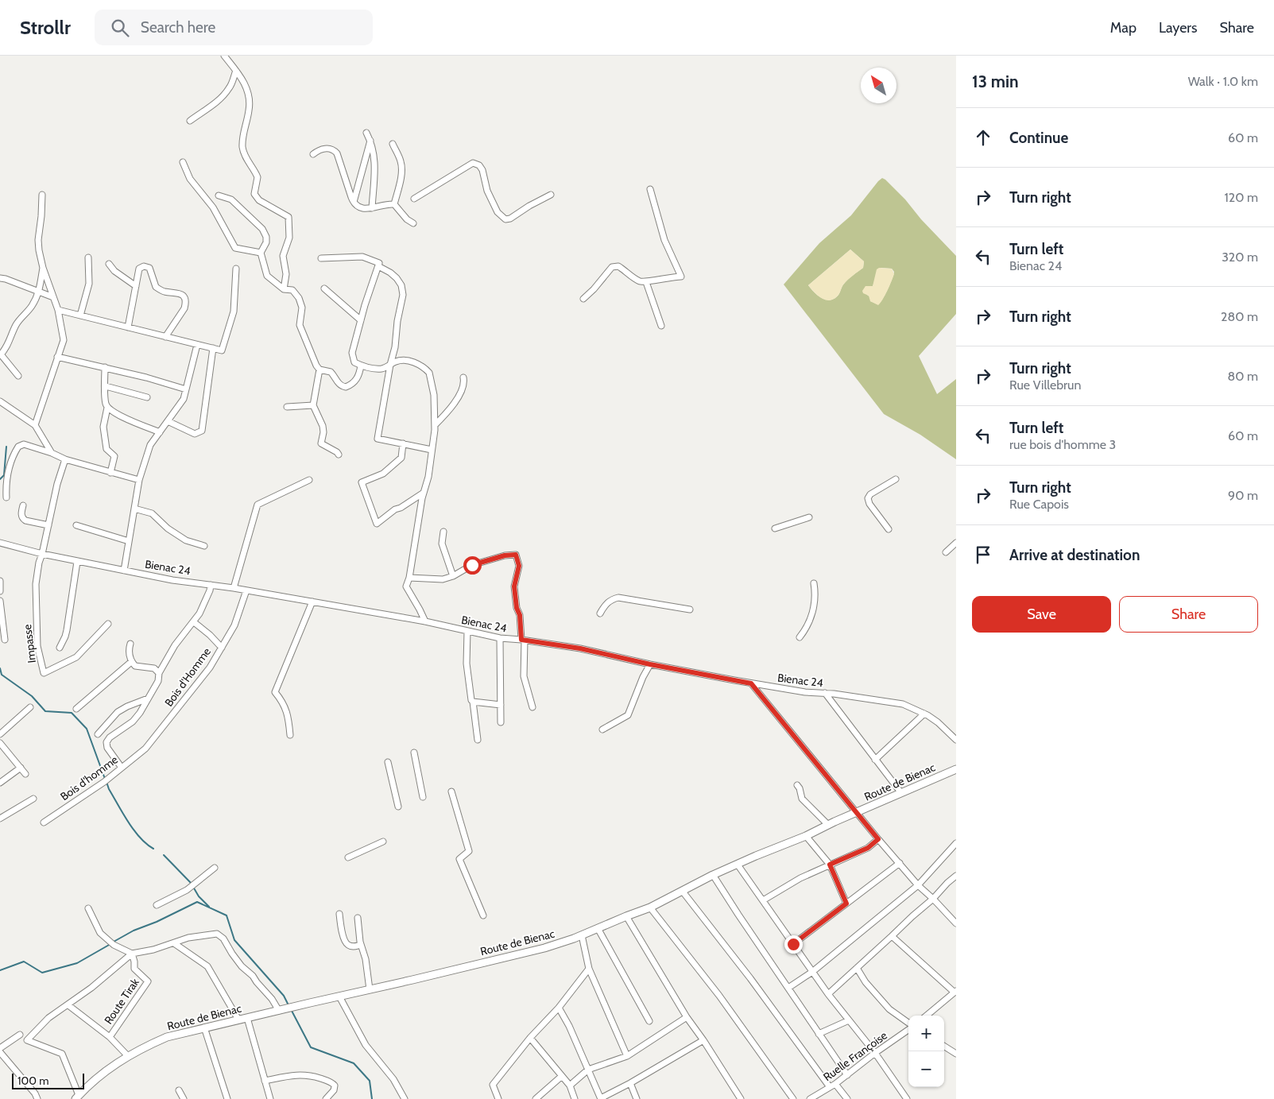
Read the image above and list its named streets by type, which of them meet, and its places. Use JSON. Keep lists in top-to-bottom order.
{
  "streets": {
    "main road": ["Route de Bienac"],
    "street": [
      "Bienac 24",
      "Impasse",
      "Bois d'Homme",
      "Bois d'homme",
      "Route Tirak",
      "Ruelle Françoise"
    ]
  },
  "crossings": [
    ["Bienac 24", "Impasse"],
    ["Bienac 24", "Bois d'Homme"],
    ["Bois d'Homme", "Bois d'homme"]
  ],
  "scale_bar": "100 m",
  "north": "top left",
  "page": {
    "header": "Strollr",
    "search": "Search here",
    "nav": ["Map", "Layers", "Share"],
    "heading": ["13 min", "Walk · 1.0 km"],
    "list": [
      ["Continue", "60 m"],
      ["Turn right", "120 m"],
      ["Turn left", "Bienac 24", "320 m"],
      ["Turn right", "280 m"],
      ["Turn right", "Rue Villebrun", "80 m"],
      ["Turn left", "rue bois d'homme 3", "60 m"],
      ["Turn right", "Rue Capois", "90 m"],
      "Arrive at destination"
    ],
    "buttons": ["Save", "Share"],
    "map_buttons": ["+", "−"],
    "scale": "100 m"
  }
}
